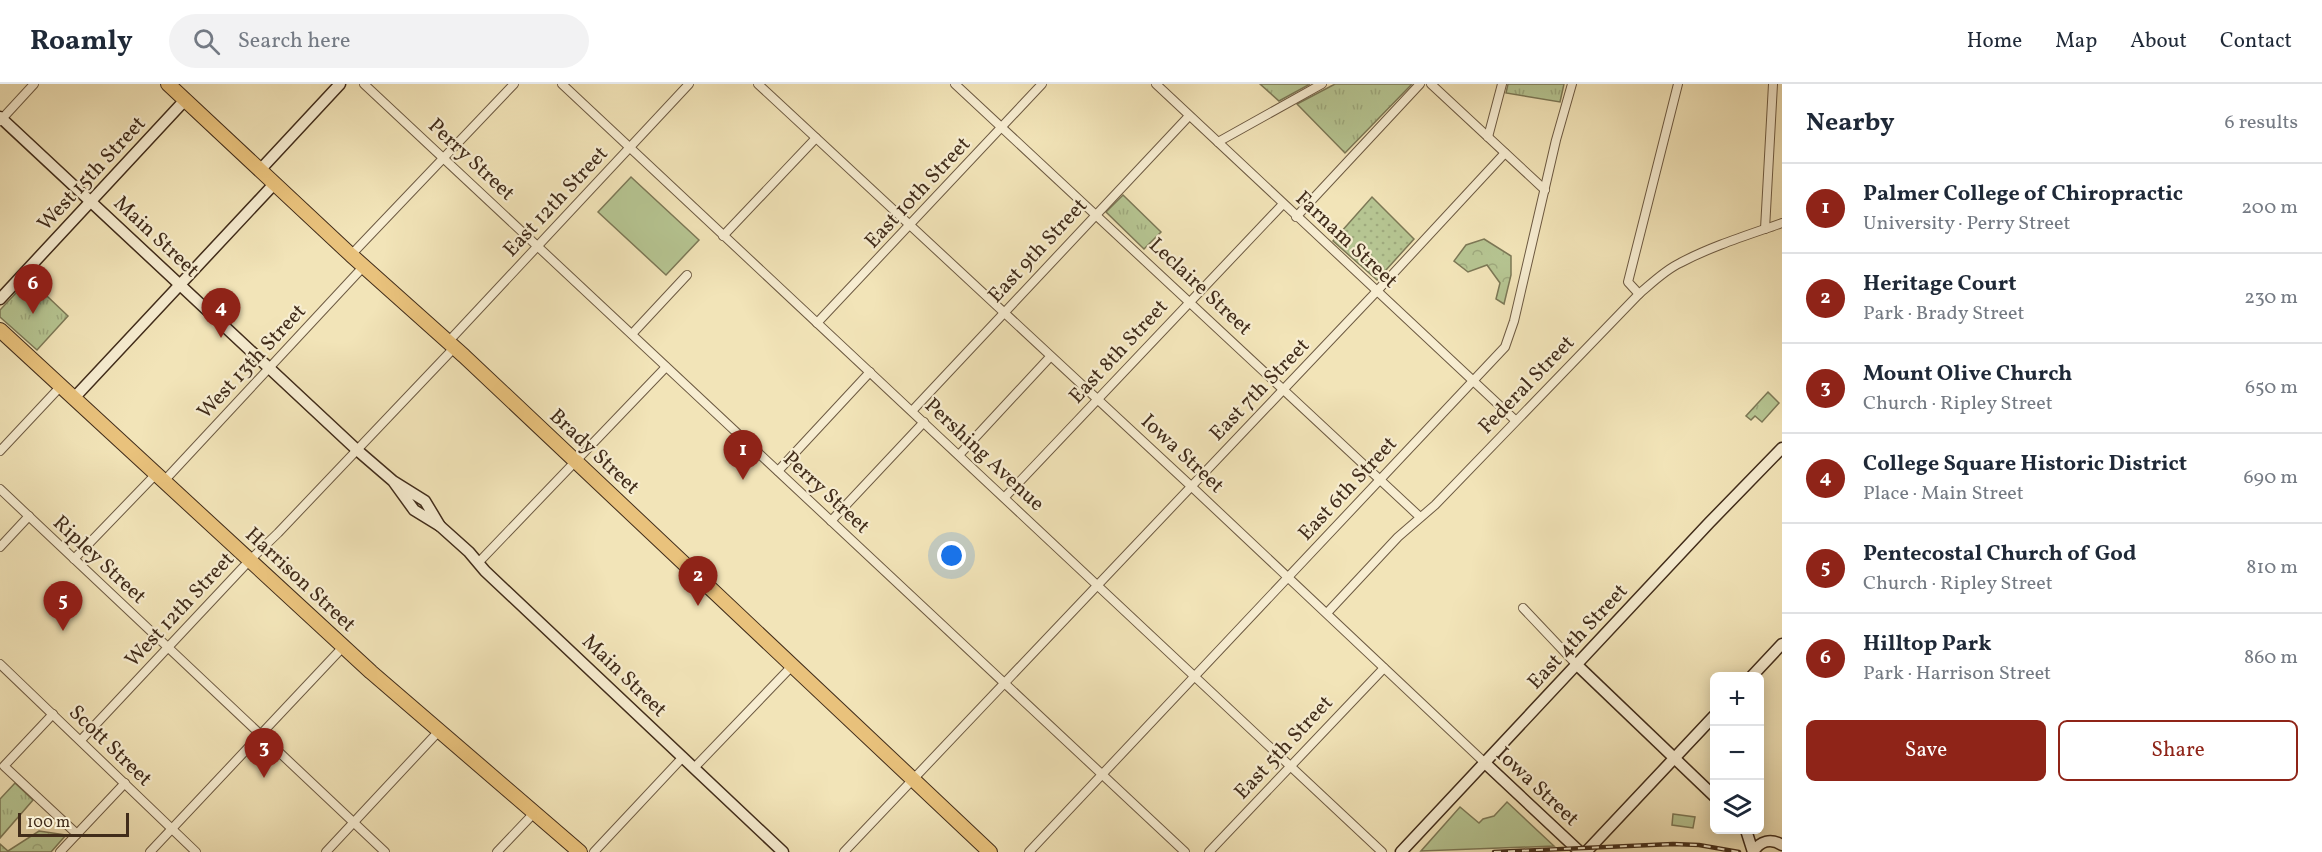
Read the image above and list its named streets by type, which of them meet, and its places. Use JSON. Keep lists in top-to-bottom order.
{
  "streets": {
    "highway": ["Brady Street", "Harrison Street"],
    "street": [
      "Perry Street",
      "West 15th Street",
      "East 10th Street",
      "East 12th Street",
      "Main Street",
      "Farnam Street",
      "East 9th Street",
      "Leclaire Street",
      "East 8th Street",
      "West 13th Street",
      "Federal Street",
      "East 7th Street",
      "Iowa Street",
      "Pershing Avenue",
      "East 6th Street",
      "Ripley Street",
      "West 12th Street",
      "East 4th Street",
      "Scott Street",
      "East 5th Street"
    ]
  },
  "crossings": [
    ["Perry Street", "East 12th Street"],
    ["Perry Street", "East 7th Street"],
    ["Perry Street", "East 6th Street"],
    ["West 15th Street", "Main Street"],
    ["West 15th Street", "Brady Street"],
    ["East 10th Street", "Leclaire Street"],
    ["East 10th Street", "Iowa Street"],
    ["East 10th Street", "Pershing Avenue"],
    ["East 12th Street", "Brady Street"],
    ["East 12th Street", "Pershing Avenue"],
    ["East 12th Street", "West 12th Street"],
    ["Main Street", "West 13th Street"],
    ["Main Street", "West 12th Street"],
    ["Farnam Street", "East 9th Street"],
    ["Farnam Street", "East 8th Street"],
    ["Farnam Street", "Federal Street"],
    ["Farnam Street", "East 7th Street"],
    ["Farnam Street", "East 6th Street"],
    ["East 9th Street", "Leclaire Street"],
    ["East 9th Street", "Iowa Street"],
    ["East 9th Street", "Pershing Avenue"],
    ["Leclaire Street", "East 8th Street"],
    ["Leclaire Street", "Federal Street"],
    ["Leclaire Street", "East 7th Street"],
    ["Leclaire Street", "East 6th Street"],
    ["East 8th Street", "Iowa Street"],
    ["East 8th Street", "Pershing Avenue"],
    ["West 13th Street", "Brady Street"],
    ["West 13th Street", "Ripley Street"],
    ["West 13th Street", "Harrison Street"],
    ["Federal Street", "Iowa Street"],
    ["East 7th Street", "Brady Street"],
    ["East 7th Street", "Iowa Street"],
    ["East 7th Street", "Pershing Avenue"],
    ["Brady Street", "West 12th Street"],
    ["Iowa Street", "East 6th Street"],
    ["Iowa Street", "East 4th Street"],
    ["Iowa Street", "East 5th Street"],
    ["Pershing Avenue", "East 6th Street"],
    ["Pershing Avenue", "East 5th Street"],
    ["Ripley Street", "West 12th Street"],
    ["Harrison Street", "West 12th Street"],
    ["West 12th Street", "Scott Street"]
  ],
  "scale_bar": "100 m",
  "page": {
    "header": "Roamly",
    "search": "Search here",
    "nav": [
      "Home",
      "Map",
      "About",
      "Contact"
    ],
    "heading": ["Nearby", "6 results"],
    "list": [
      {
        "mark": "1",
        "name": "Palmer College of Chiropractic",
        "note": "University · Perry Street",
        "value": "200 m"
      },
      {
        "mark": "2",
        "name": "Heritage Court",
        "note": "Park · Brady Street",
        "value": "230 m"
      },
      {
        "mark": "3",
        "name": "Mount Olive Church",
        "note": "Church · Ripley Street",
        "value": "650 m"
      },
      {
        "mark": "4",
        "name": "College Square Historic District",
        "note": "Place · Main Street",
        "value": "690 m"
      },
      {
        "mark": "5",
        "name": "Pentecostal Church of God",
        "note": "Church · Ripley Street",
        "value": "810 m"
      },
      {
        "mark": "6",
        "name": "Hilltop Park",
        "note": "Park · Harrison Street",
        "value": "860 m"
      }
    ],
    "pins": [
      "6",
      "4",
      "1",
      "2",
      "5",
      "3"
    ],
    "map_buttons": ["+", "−"],
    "buttons": ["Save", "Share"],
    "scale": "100 m"
  }
}
